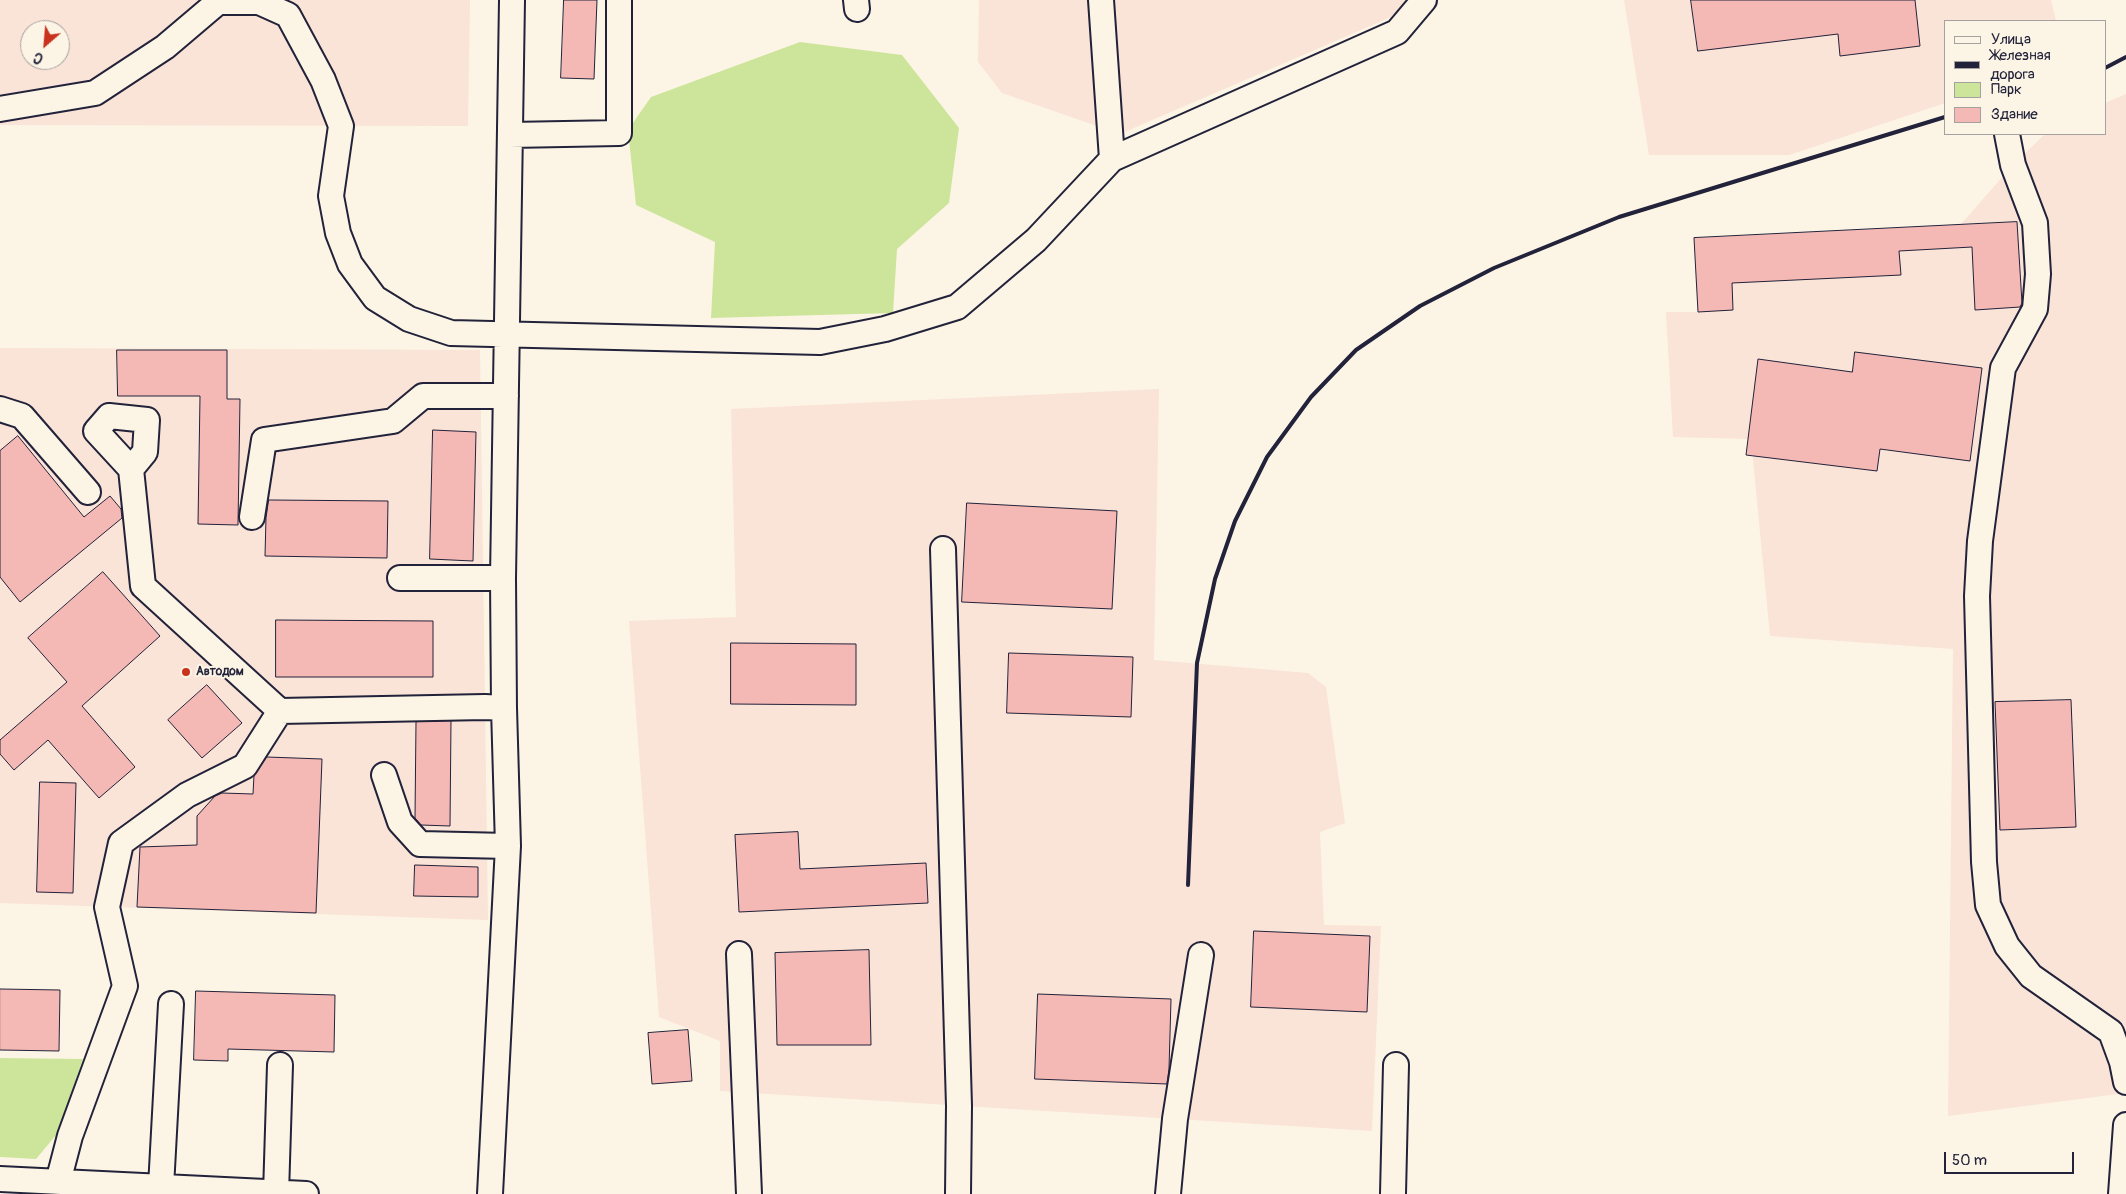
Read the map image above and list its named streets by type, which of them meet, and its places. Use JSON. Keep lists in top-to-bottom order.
{
  "places": ["Автодом"],
  "legend": [
    "Улица",
    "Железная дорога",
    "Парк",
    "Здание"
  ],
  "scale_bar": "50 m",
  "north": "bottom left"
}
